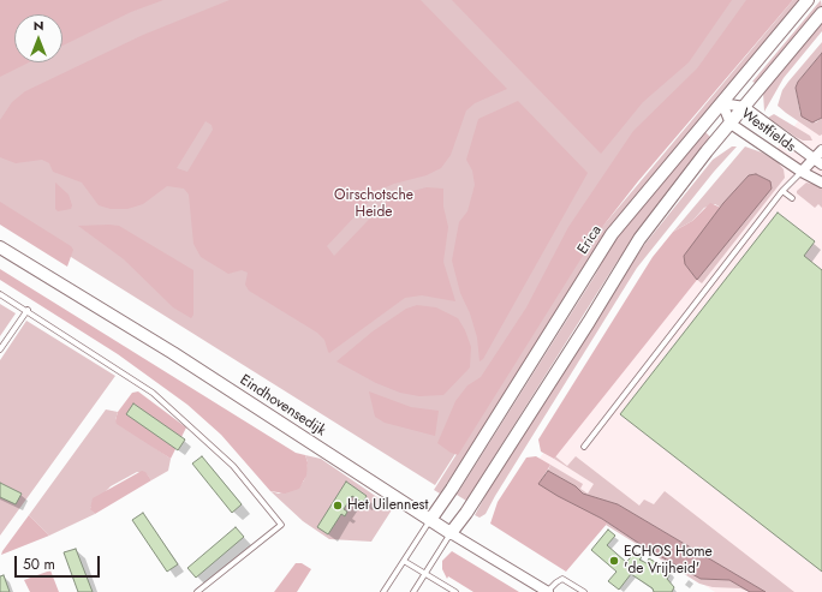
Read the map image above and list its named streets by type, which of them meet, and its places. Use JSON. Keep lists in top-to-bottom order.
{
  "streets": {
    "street": ["Westfields", "Erica", "Eindhovensedijk"]
  },
  "crossings": [
    ["Westfields", "Erica"],
    ["Erica", "Eindhovensedijk"]
  ],
  "parks": ["Oirschotsche Heide"],
  "places": ["Het Uilennest", "ECHOS Home 'de Vrijheid'"],
  "scale_bar": "50 m",
  "north": "top"
}
